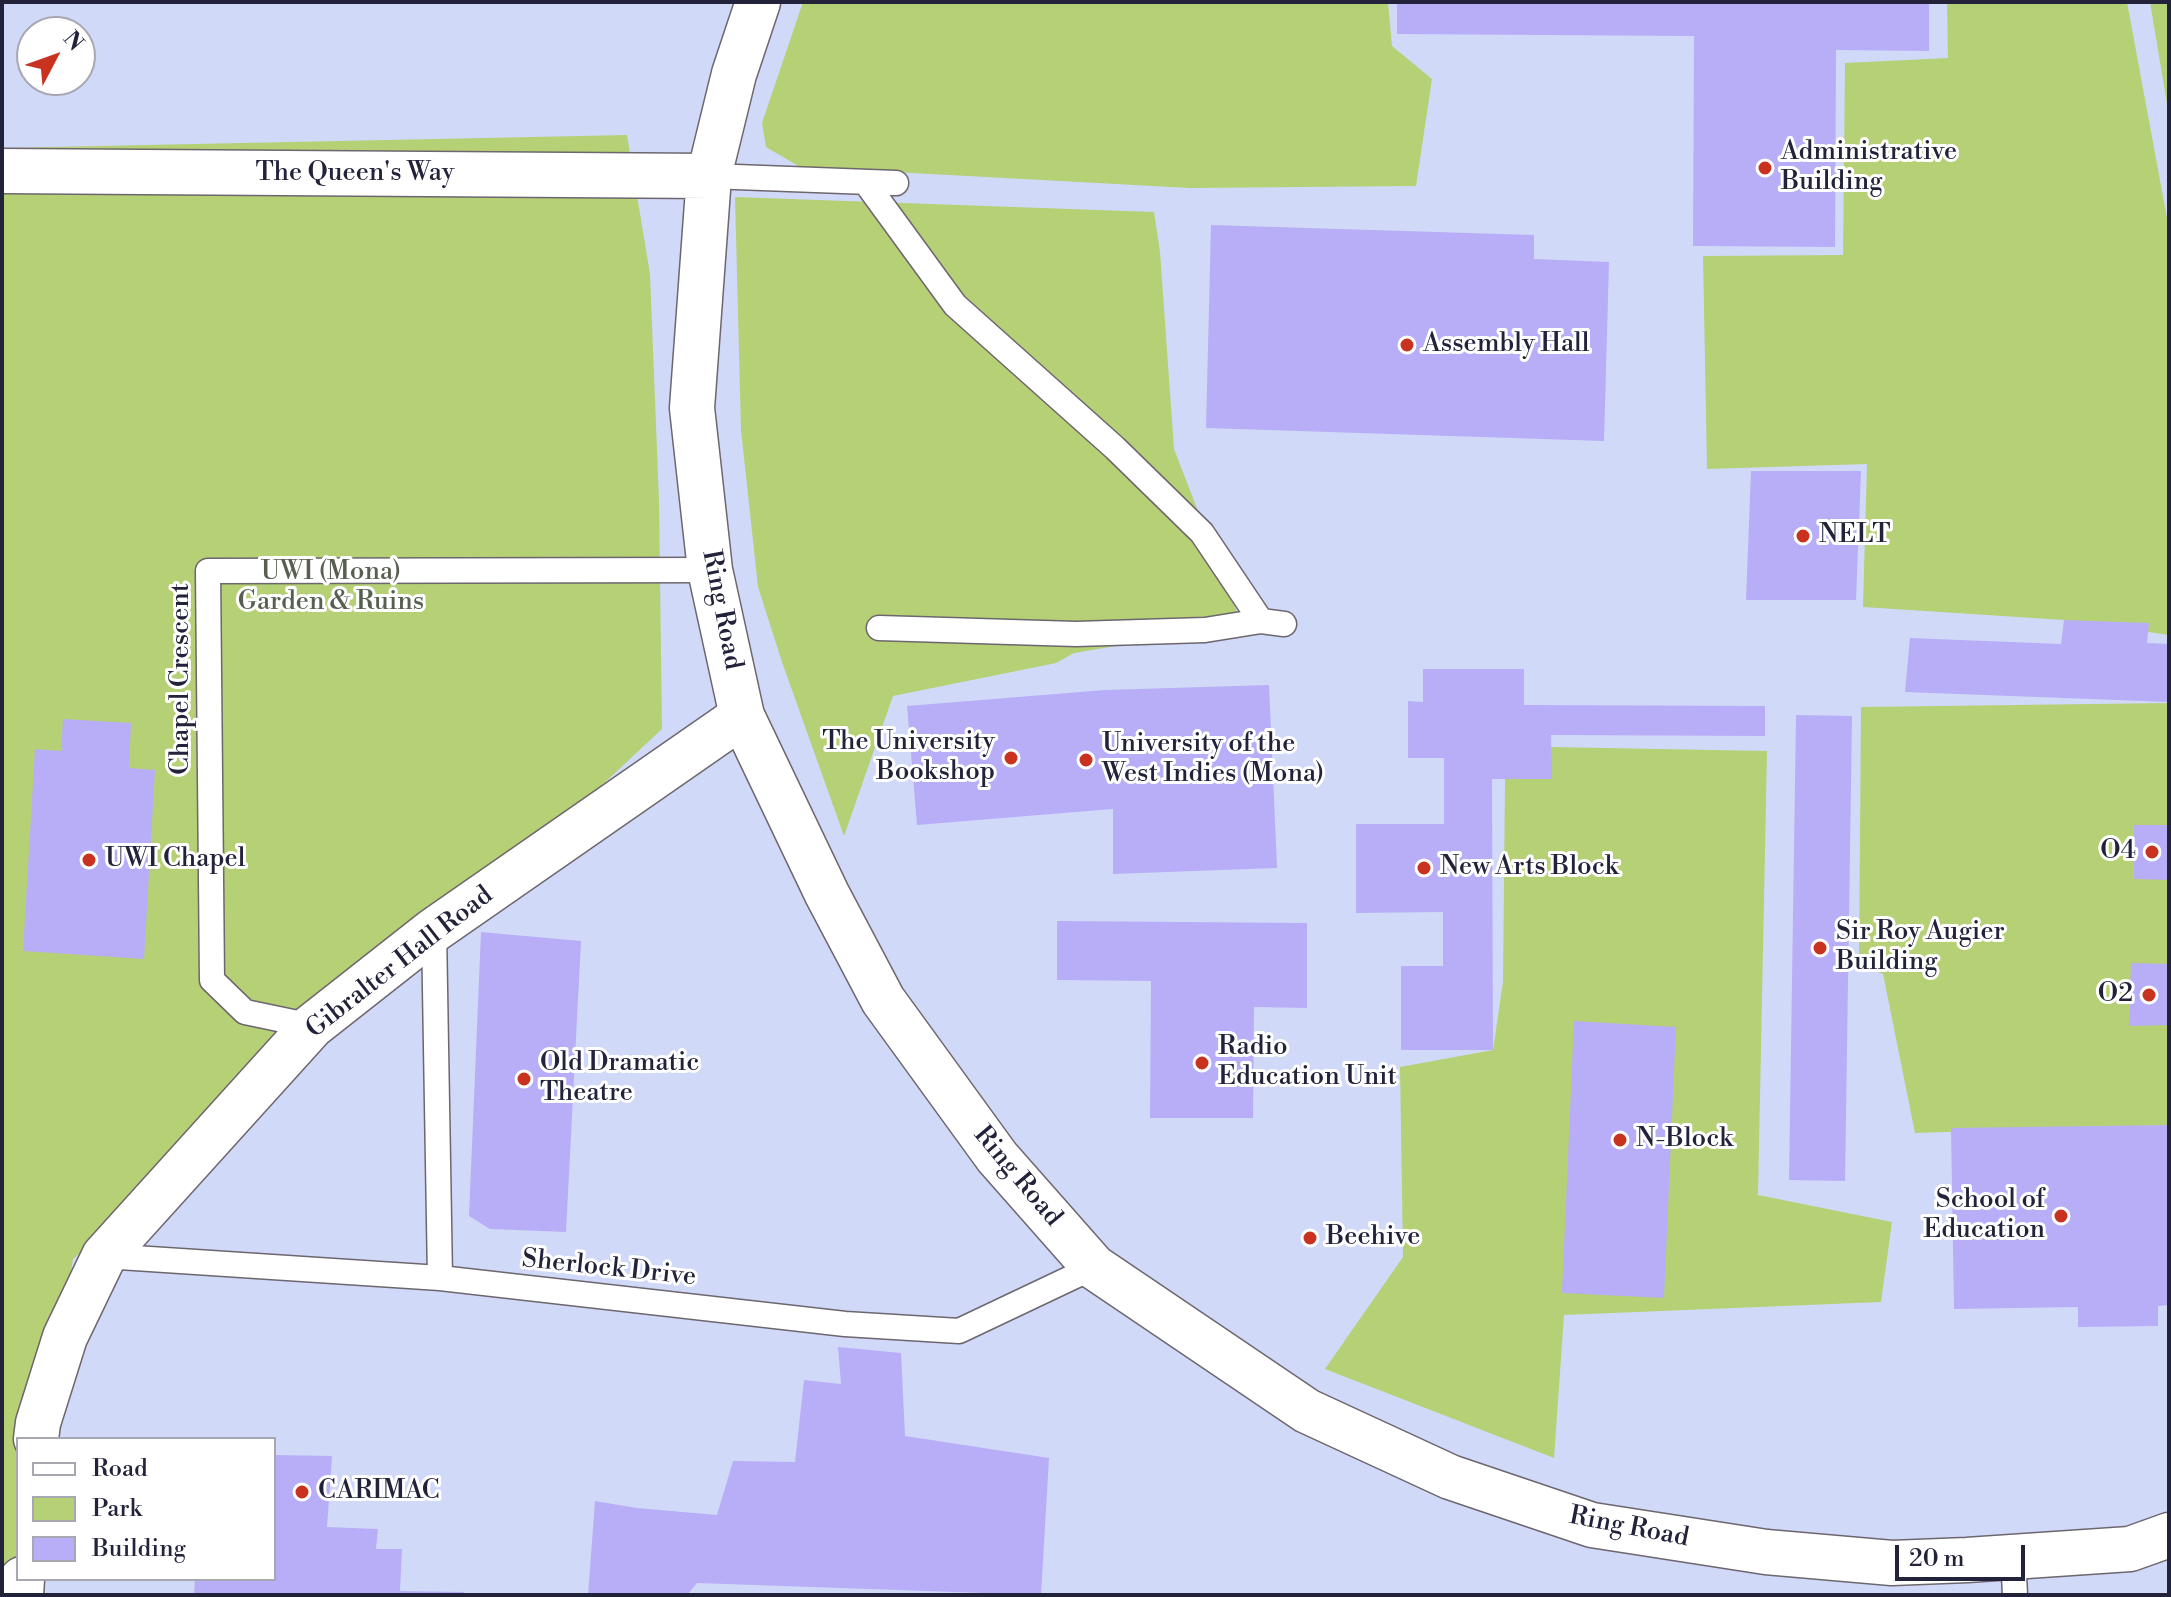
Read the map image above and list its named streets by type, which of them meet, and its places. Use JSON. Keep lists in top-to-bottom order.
{
  "streets": {
    "street": ["The Queen's Way", "Ring Road", "Gibralter Hall Road"],
    "lane": ["Chapel Crescent", "Sherlock Drive"]
  },
  "crossings": [
    ["The Queen's Way", "Ring Road"],
    ["Ring Road", "Chapel Crescent"],
    ["Ring Road", "Gibralter Hall Road"],
    ["Ring Road", "Sherlock Drive"],
    ["Chapel Crescent", "Gibralter Hall Road"],
    ["Gibralter Hall Road", "Sherlock Drive"]
  ],
  "parks": ["UWI (Mona) Garden & Ruins"],
  "places": [
    "Administrative Building",
    "Assembly Hall",
    "NELT",
    "The University Bookshop",
    "University of the West Indies (Mona)",
    "O4",
    "UWI Chapel",
    "New Arts Block",
    "Sir Roy Augier Building",
    "O2",
    "Radio Education Unit",
    "Old Dramatic Theatre",
    "N-Block",
    "School of Education",
    "Beehive",
    "CARIMAC"
  ],
  "legend": ["Road", "Park", "Building"],
  "scale_bar": "20 m",
  "north": "top right"
}
